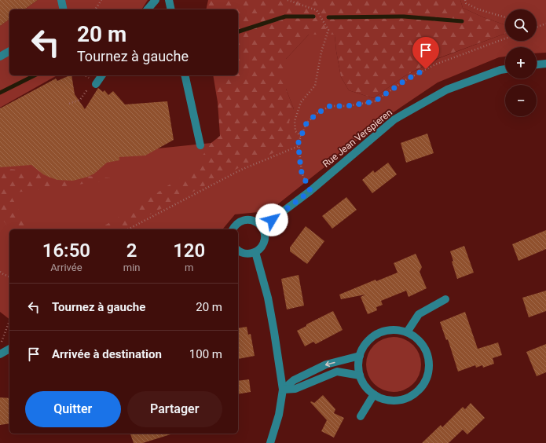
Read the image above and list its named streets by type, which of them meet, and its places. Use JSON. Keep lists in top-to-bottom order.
{
  "streets": {
    "street": ["Rue Jean Verspieren"]
  },
  "page": {
    "map_buttons": ["+", "−"],
    "turn": ["20 m", "Tournez à gauche"],
    "eta": [
      "16:50",
      "Arrivée",
      "2",
      "min",
      "120",
      "m"
    ],
    "list": [
      {
        "name": "Tournez à gauche",
        "value": "20 m"
      },
      {
        "name": "Arrivée à destination",
        "value": "100 m"
      }
    ],
    "buttons": ["Quitter", "Partager"]
  }
}
